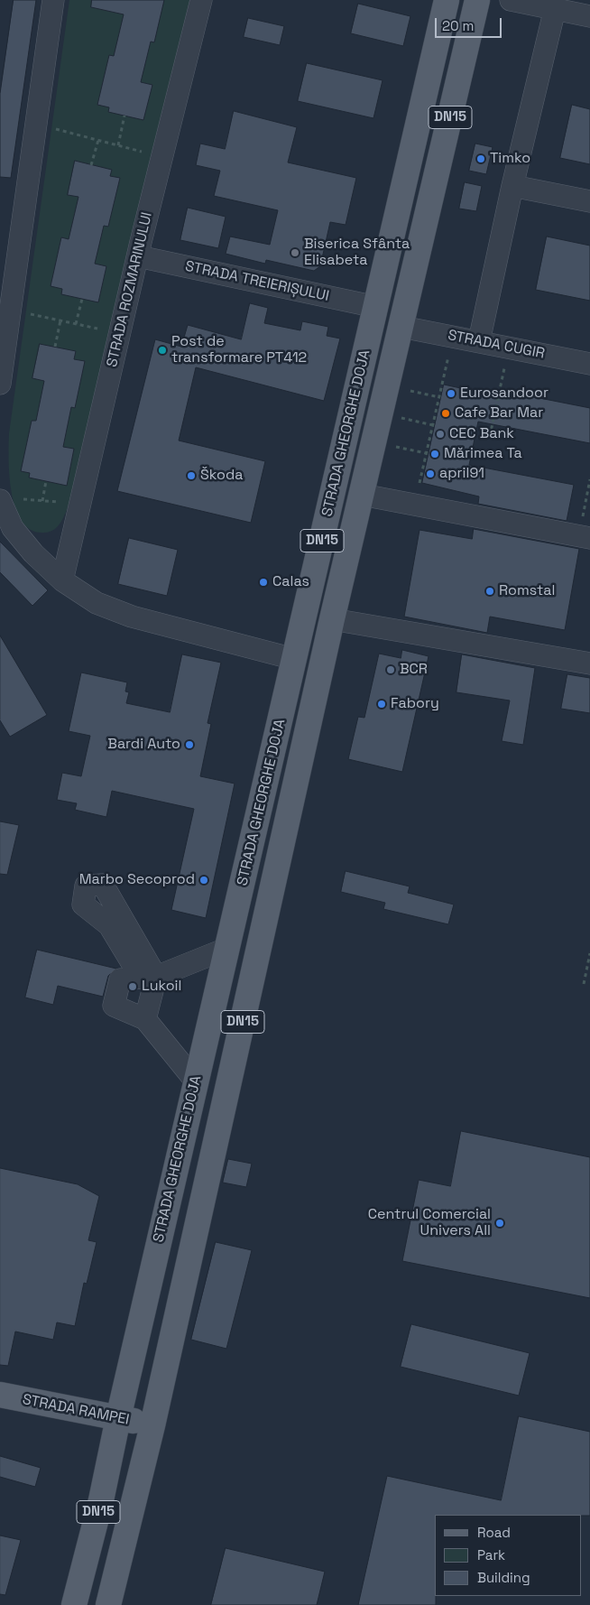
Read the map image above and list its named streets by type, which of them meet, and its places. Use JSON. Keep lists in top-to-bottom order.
{
  "streets": {
    "main road": ["DN15", "STRADA GHEORGHE DOJA", "STRADA RAMPEI"],
    "street": ["STRADA TREIERIȘULUI", "STRADA ROZMARINULUI", "STRADA CUGIR"]
  },
  "crossings": [
    ["STRADA TREIERIȘULUI", "STRADA ROZMARINULUI"],
    ["STRADA TREIERIȘULUI", "STRADA GHEORGHE DOJA"],
    ["STRADA CUGIR", "STRADA GHEORGHE DOJA"],
    ["STRADA GHEORGHE DOJA", "STRADA RAMPEI"]
  ],
  "places": [
    "Timko",
    "Biserica Sfânta Elisabeta",
    "Post de transformare PT412",
    "Eurosandoor",
    "Cafe Bar Mar",
    "CEC Bank",
    "Mărimea Ta",
    "april91",
    "Škoda",
    "Calas",
    "Romstal",
    "BCR",
    "Fabory",
    "Bardi Auto",
    "Marbo Secoprod",
    "Lukoil",
    "Centrul Comercial Univers All"
  ],
  "legend": ["Road", "Park", "Building"],
  "scale_bar": "20 m"
}
